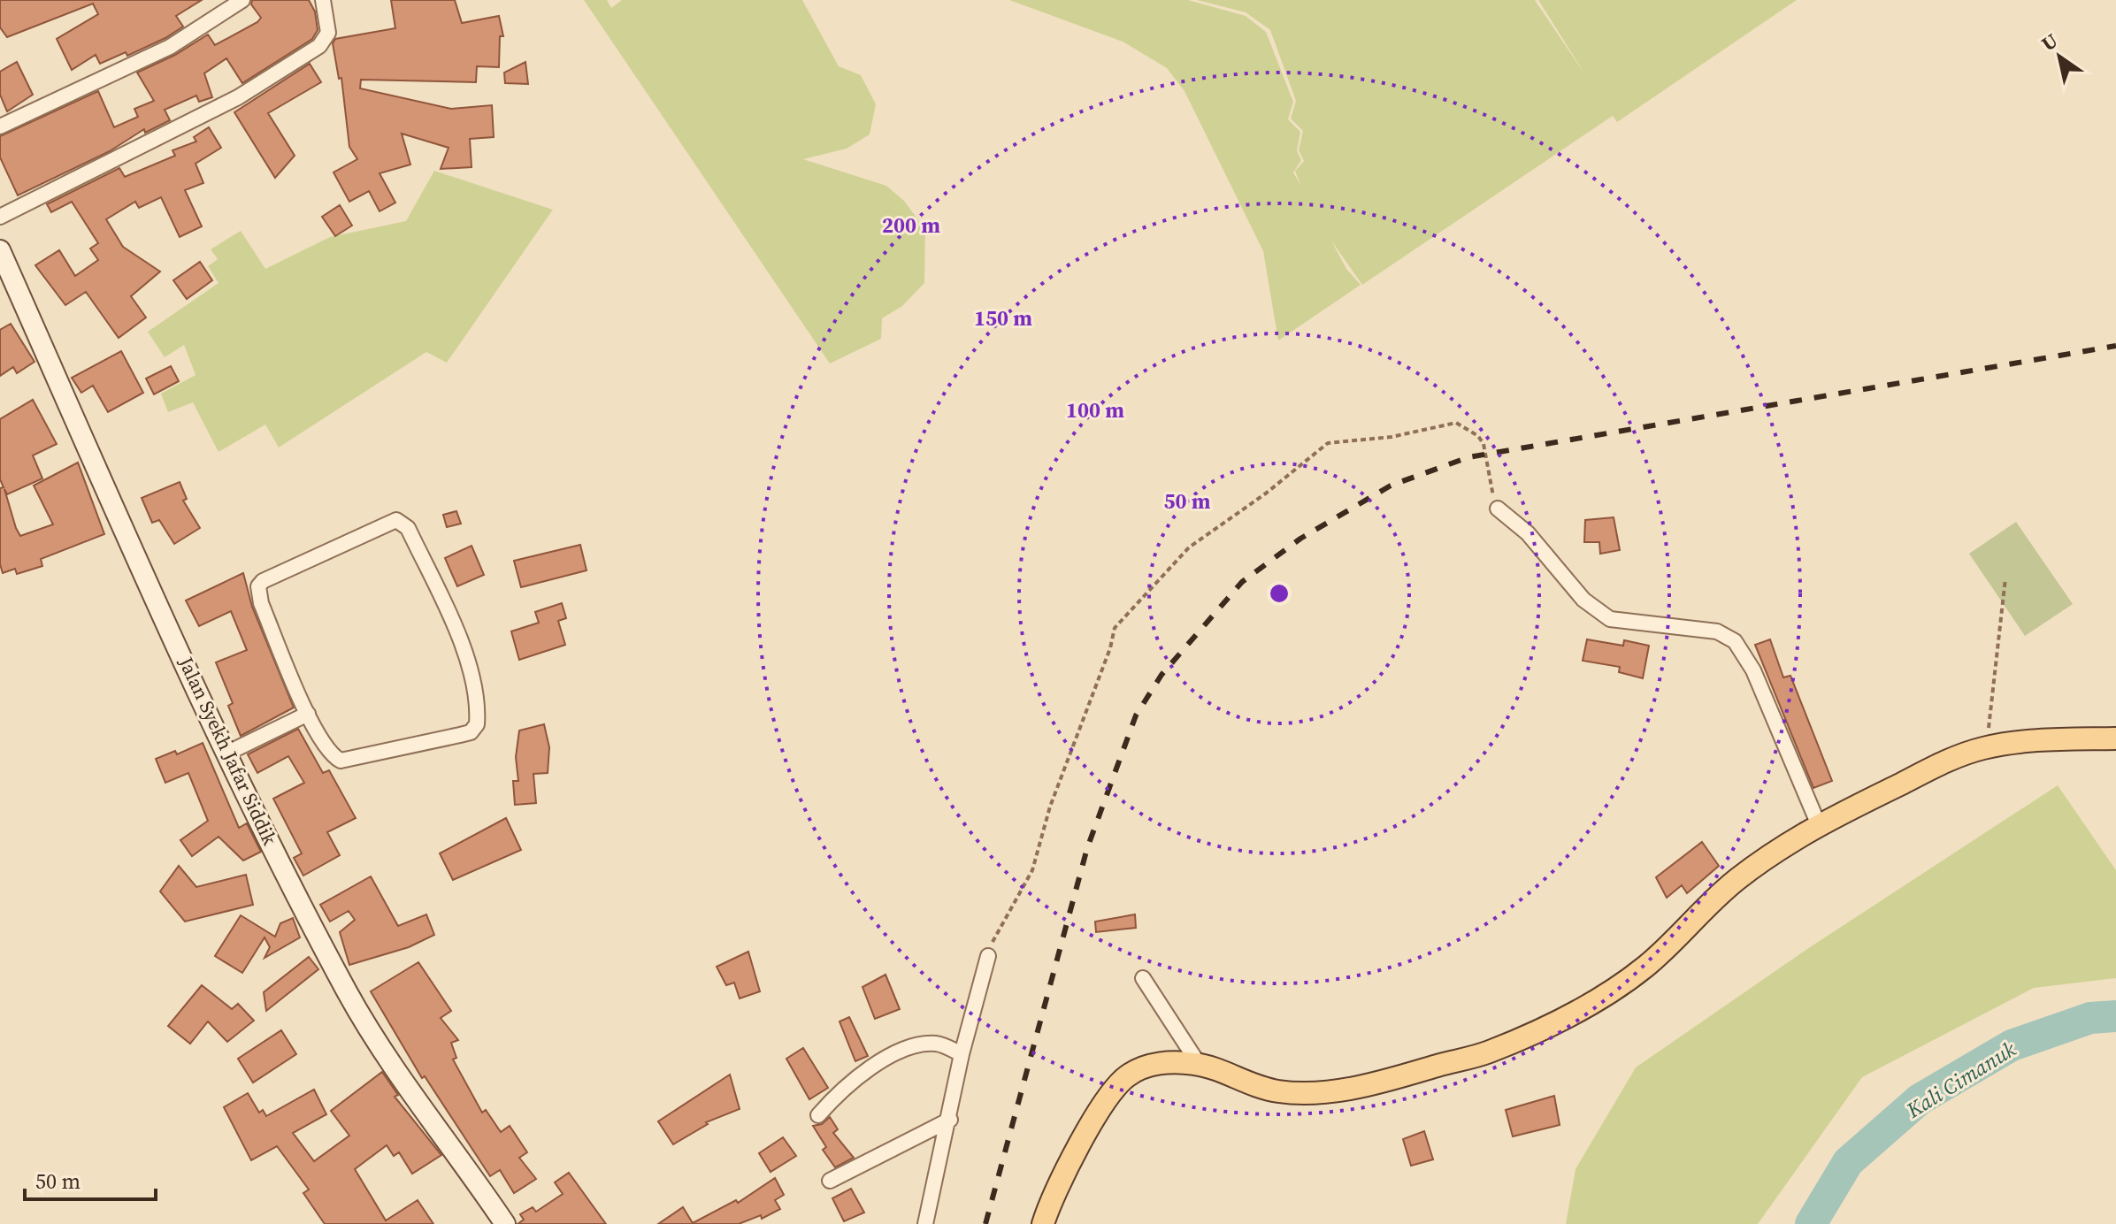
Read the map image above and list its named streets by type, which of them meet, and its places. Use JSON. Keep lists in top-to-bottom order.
{
  "streets": {
    "main road": ["Jalan Syekh Jafar Siddik"]
  },
  "water": ["Kali Cimanuk"],
  "scale_bar": "50 m",
  "north": "top left",
  "rings": [
    "200 m",
    "150 m",
    "100 m",
    "50 m"
  ]
}
